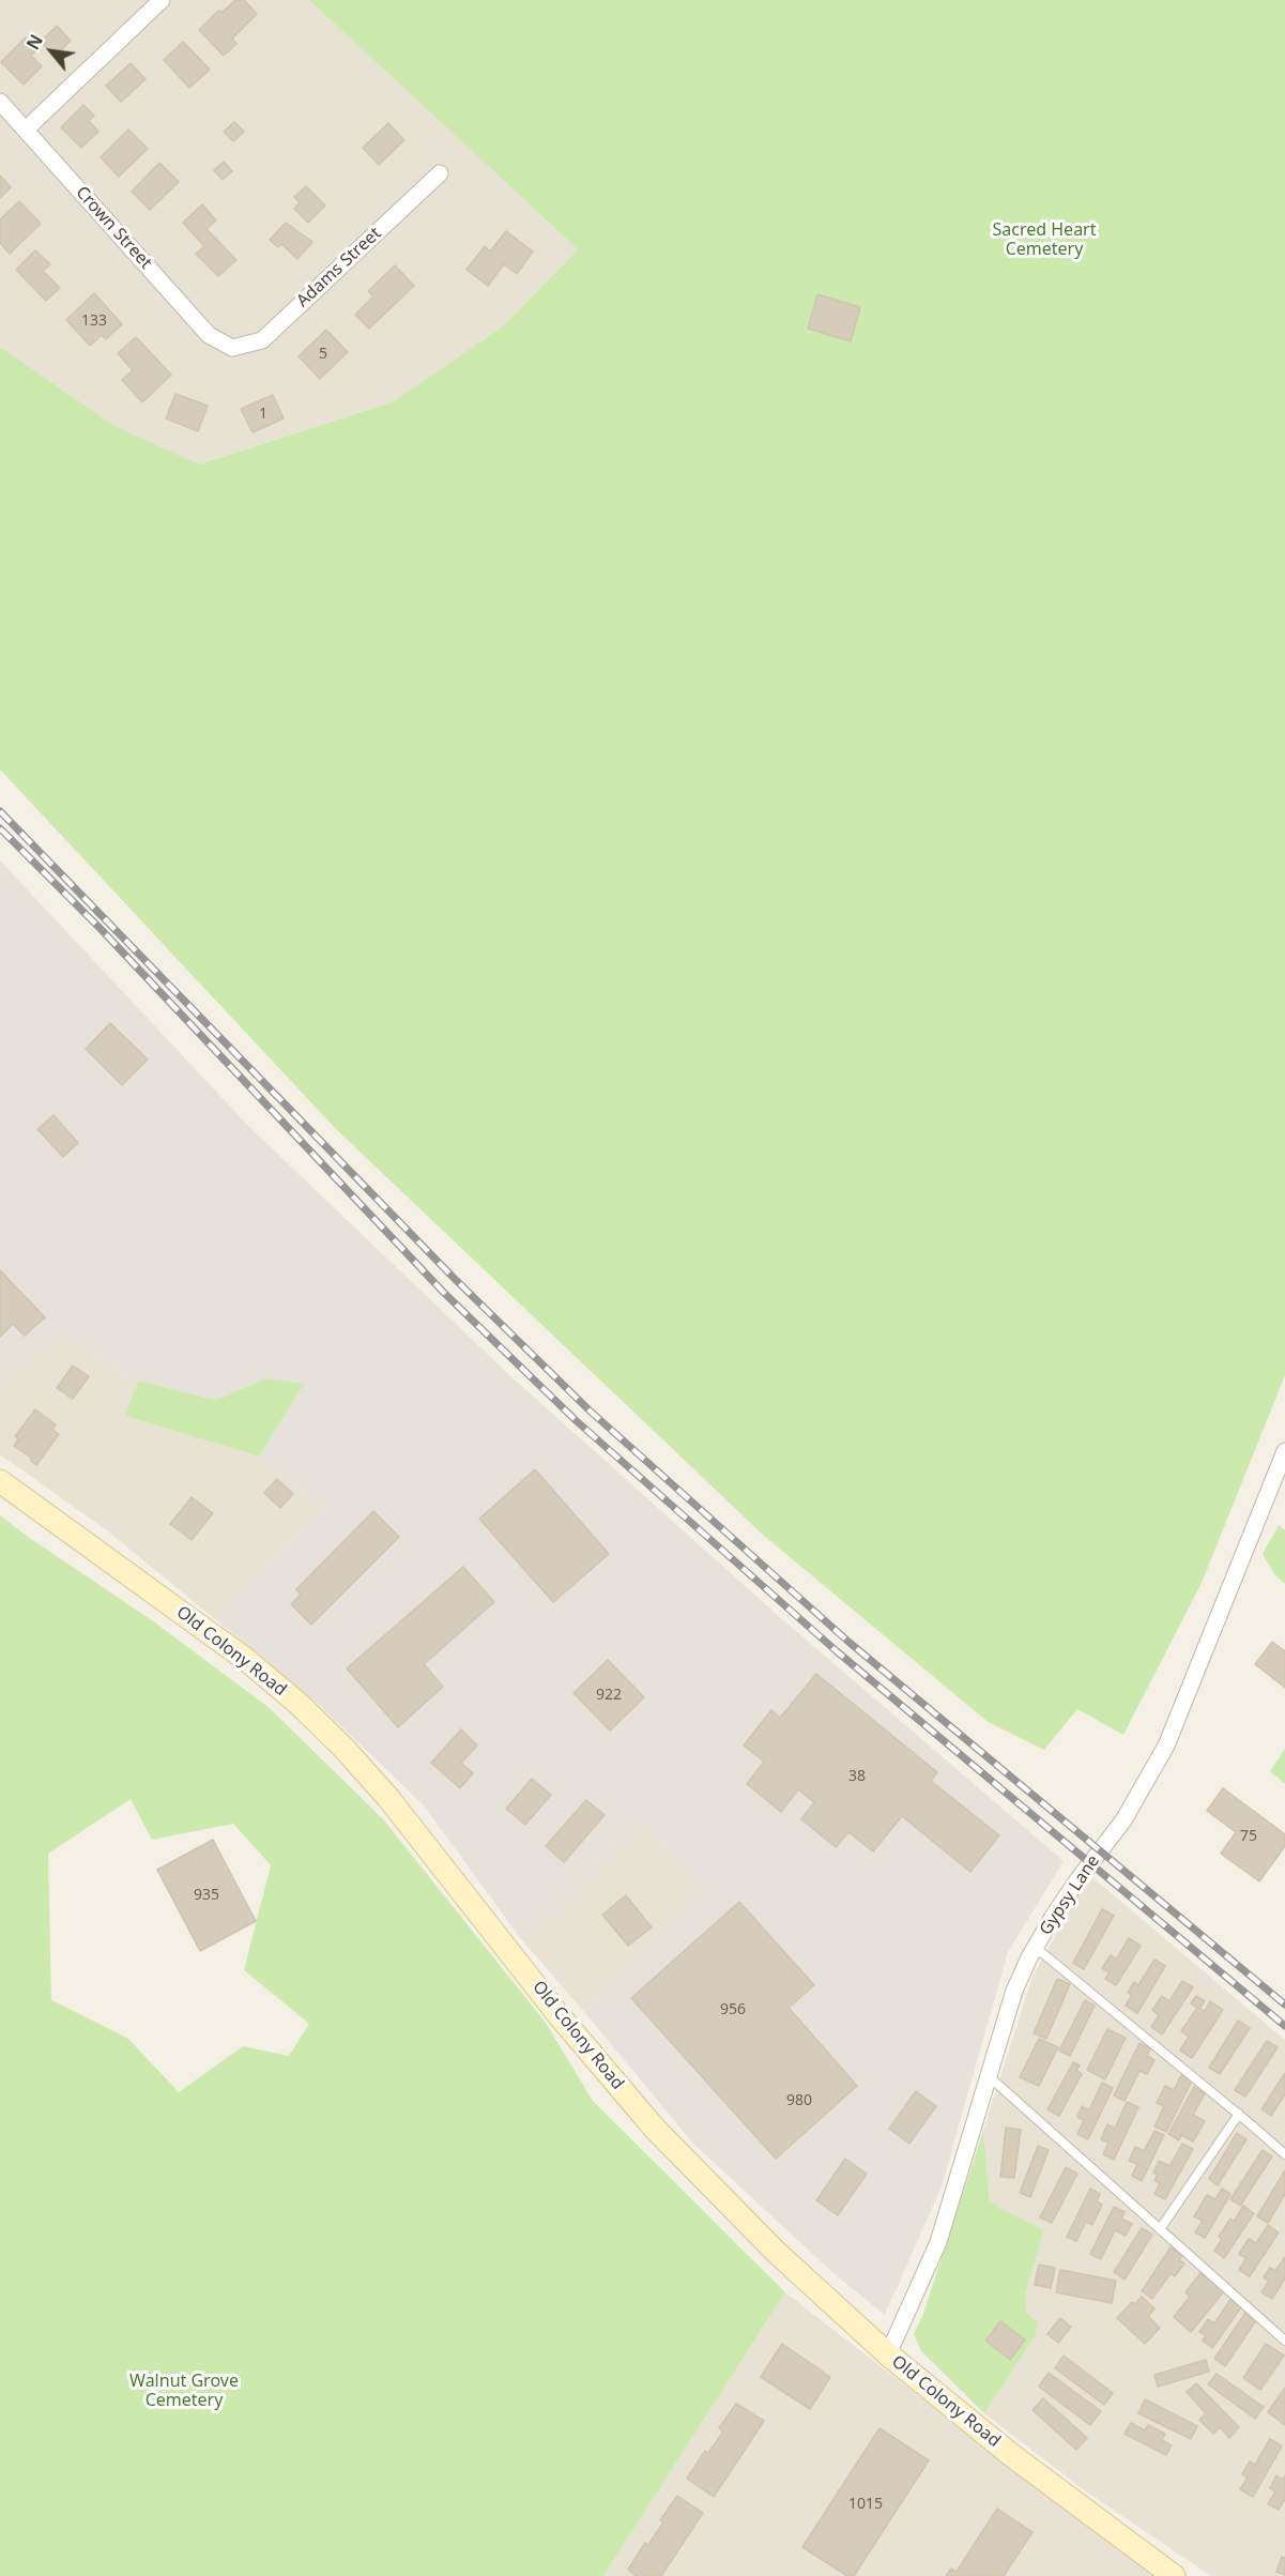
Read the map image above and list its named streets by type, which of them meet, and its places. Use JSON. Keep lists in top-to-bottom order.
{
  "streets": {
    "main road": ["Old Colony Road"],
    "street": ["Crown Street", "Adams Street", "Gypsy Lane"]
  },
  "crossings": [
    ["Crown Street", "Adams Street"],
    ["Old Colony Road", "Gypsy Lane"]
  ],
  "parks": ["Sacred Heart Cemetery", "Walnut Grove Cemetery"],
  "house_numbers": [
    "133",
    "5",
    "1",
    "922",
    "38",
    "75",
    "935",
    "956",
    "980",
    "1015"
  ],
  "north": "top left"
}
